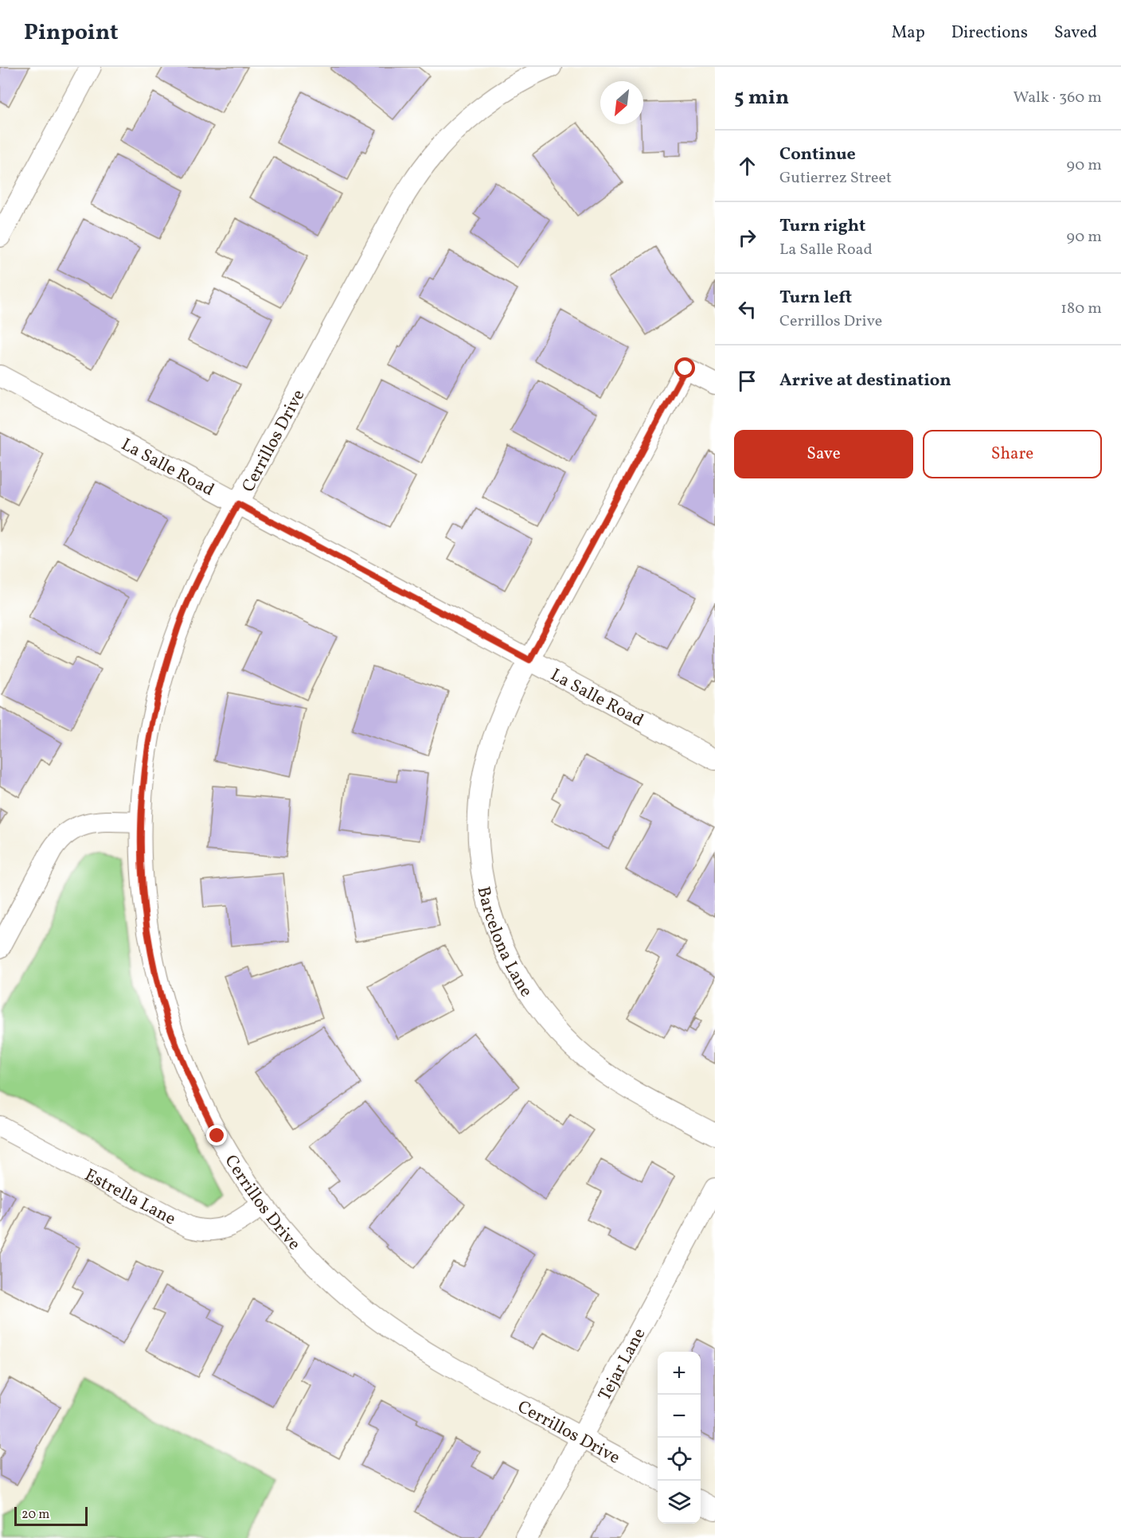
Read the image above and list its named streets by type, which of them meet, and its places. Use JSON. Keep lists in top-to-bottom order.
{
  "streets": {
    "street": [
      "Cerrillos Drive",
      "La Salle Road",
      "Barcelona Lane",
      "Estrella Lane",
      "Tejar Lane"
    ]
  },
  "crossings": [
    ["Cerrillos Drive", "La Salle Road"],
    ["Cerrillos Drive", "Estrella Lane"],
    ["Cerrillos Drive", "Tejar Lane"],
    ["La Salle Road", "Barcelona Lane"]
  ],
  "scale_bar": "20 m",
  "north": "bottom left",
  "page": {
    "header": "Pinpoint",
    "nav": ["Map", "Directions", "Saved"],
    "heading": ["5 min", "Walk · 360 m"],
    "list": [
      ["Continue", "Gutierrez Street", "90 m"],
      ["Turn right", "La Salle Road", "90 m"],
      ["Turn left", "Cerrillos Drive", "180 m"],
      "Arrive at destination"
    ],
    "buttons": ["Save", "Share"],
    "map_buttons": ["+", "−"],
    "scale": "20 m"
  }
}
